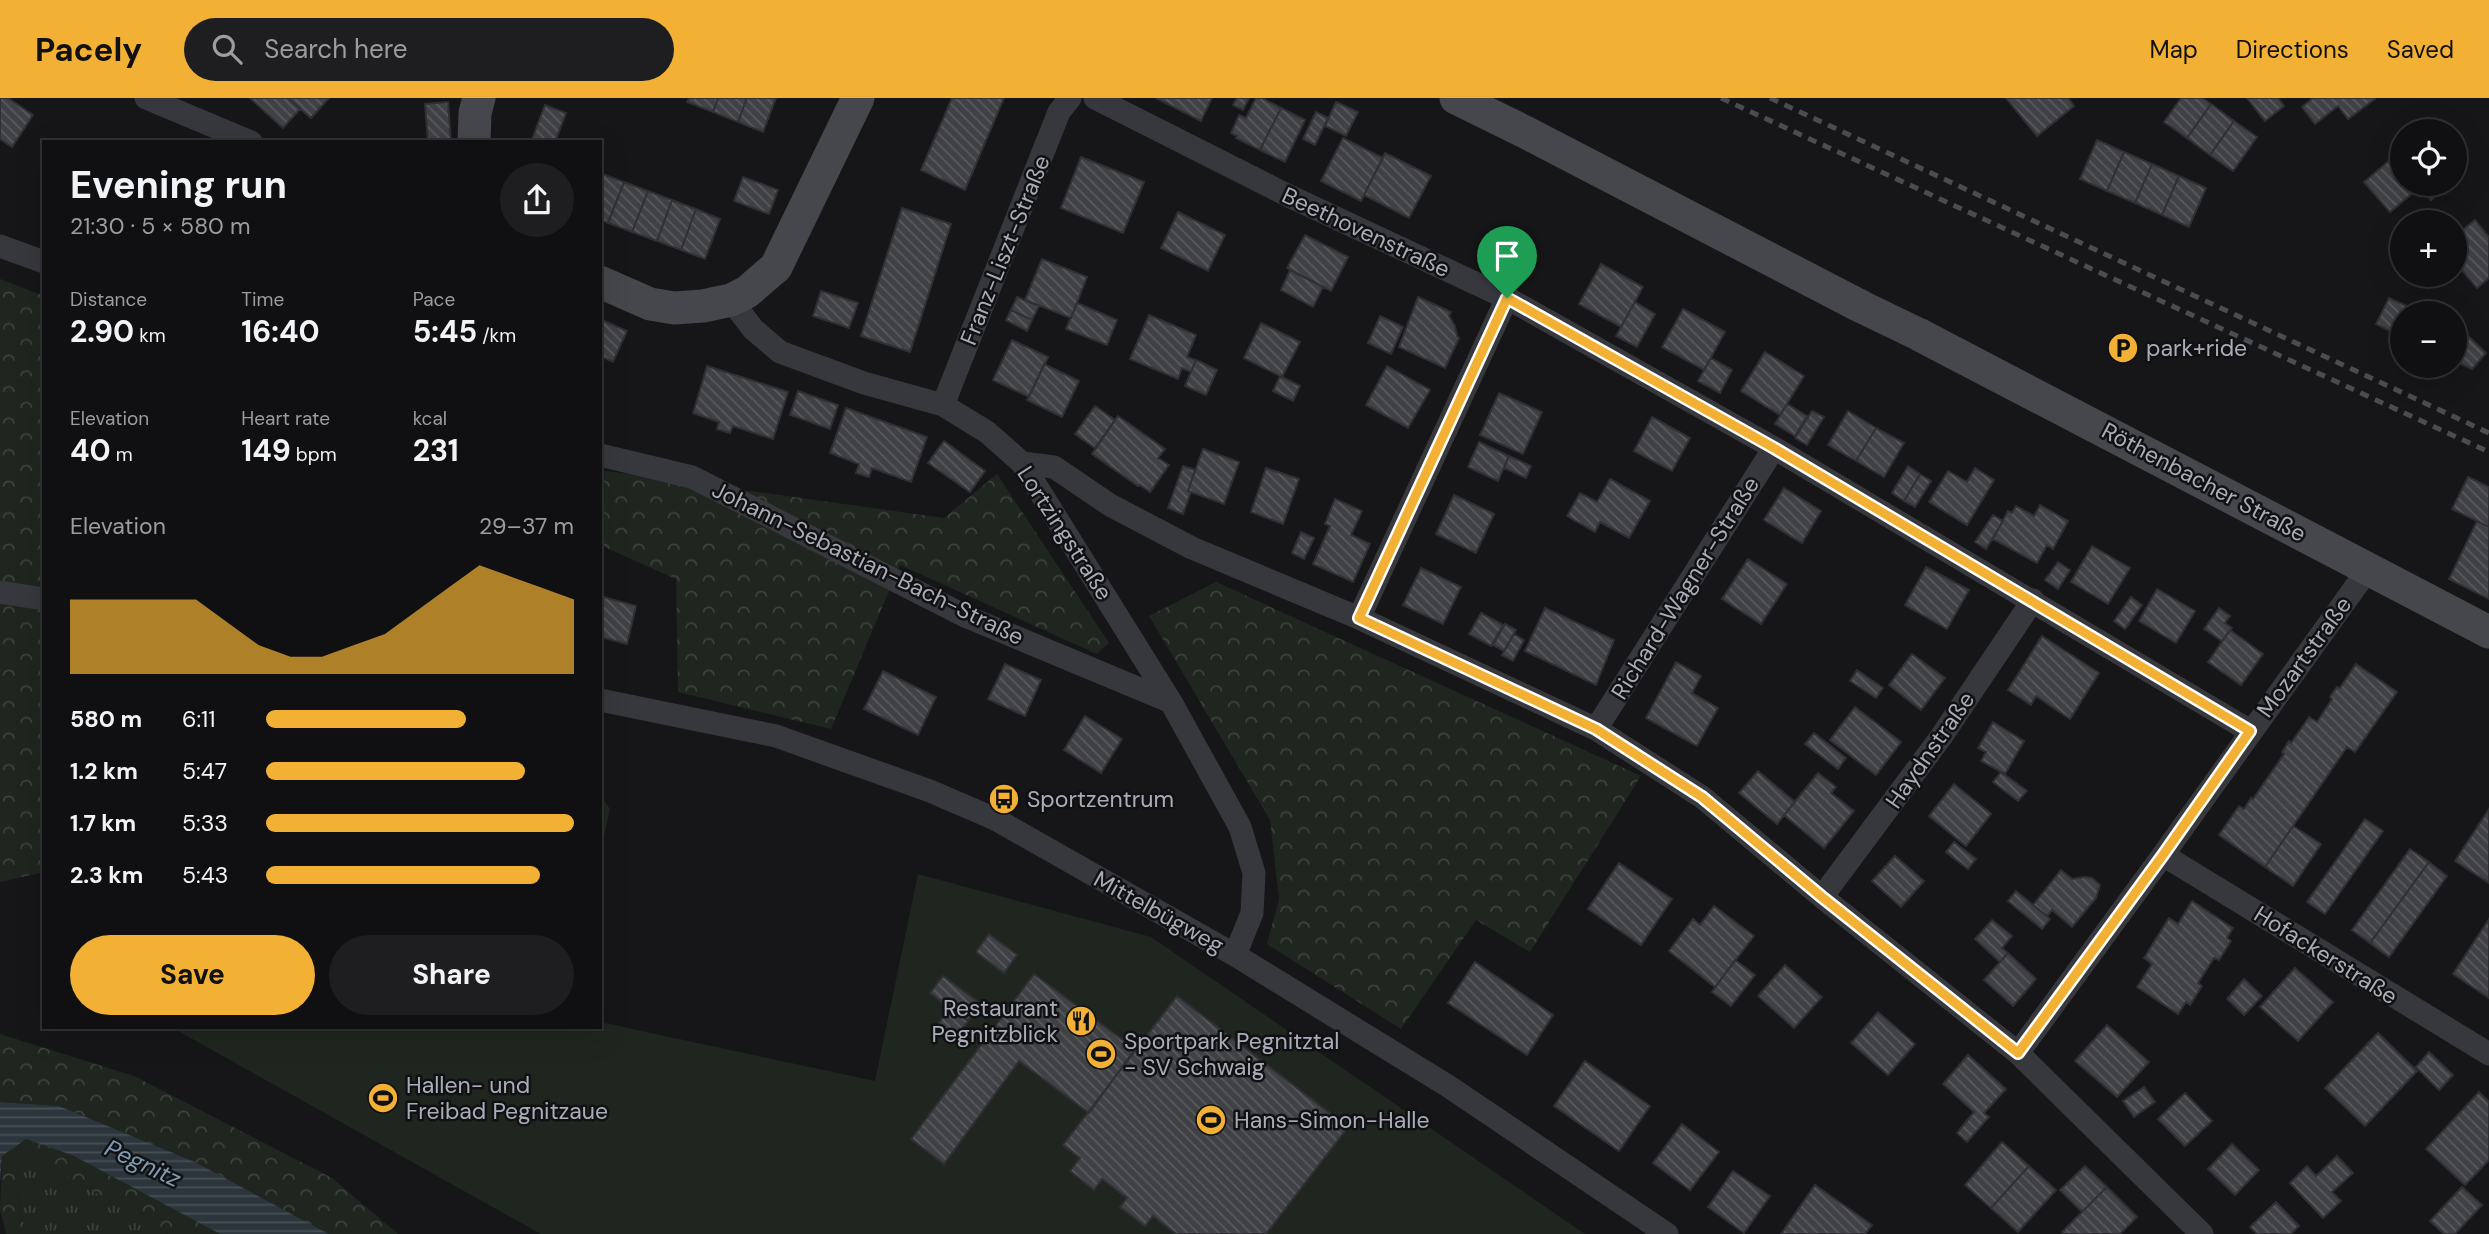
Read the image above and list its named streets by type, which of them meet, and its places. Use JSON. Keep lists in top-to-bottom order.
{
  "streets": {
    "main road": ["Röthenbacher Straße"],
    "street": [
      "Beethovenstraße",
      "Franz-Liszt-Straße",
      "Lortzingstraße",
      "Johann-Sebastian-Bach-Straße",
      "Richard-Wagner-Straße",
      "Mozartstraße",
      "Haydnstraße",
      "Mittelbügweg",
      "Hofackerstraße"
    ]
  },
  "crossings": [
    ["Beethovenstraße", "Richard-Wagner-Straße"],
    ["Beethovenstraße", "Mozartstraße"],
    ["Beethovenstraße", "Haydnstraße"],
    ["Franz-Liszt-Straße", "Lortzingstraße"],
    ["Röthenbacher Straße", "Mozartstraße"],
    ["Lortzingstraße", "Johann-Sebastian-Bach-Straße"],
    ["Lortzingstraße", "Mittelbügweg"],
    ["Mozartstraße", "Hofackerstraße"]
  ],
  "water": ["Pegnitz"],
  "places": {
    "parking": ["park+ride"],
    "bus stop": ["Sportzentrum"],
    "restaurant": ["Restaurant Pegnitzblick"],
    "sports": ["Sportpark Pegnitztal - SV Schwaig", "Hallen- und Freibad Pegnitzaue", "Hans-Simon-Halle"]
  },
  "page": {
    "header": "Pacely",
    "search": "Search here",
    "nav": ["Map", "Directions", "Saved"],
    "map_buttons": ["+", "−"],
    "heading": ["Evening run", "21:30 · 5 × 580 m"],
    "stats": [
      ["Distance", "2.90 km"],
      ["Time", "16:40"],
      ["Pace", "5:45 /km"],
      ["Elevation", "40 m"],
      ["Heart rate", "149 bpm"],
      ["kcal", "231"]
    ],
    "chart": ["Elevation", "29–37 m"],
    "list": [
      {
        "name": "580 m",
        "note": "6:11"
      },
      {
        "name": "1.2 km",
        "note": "5:47"
      },
      {
        "name": "1.7 km",
        "note": "5:33"
      },
      {
        "name": "2.3 km",
        "note": "5:43"
      }
    ],
    "buttons": ["Save", "Share"]
  }
}
